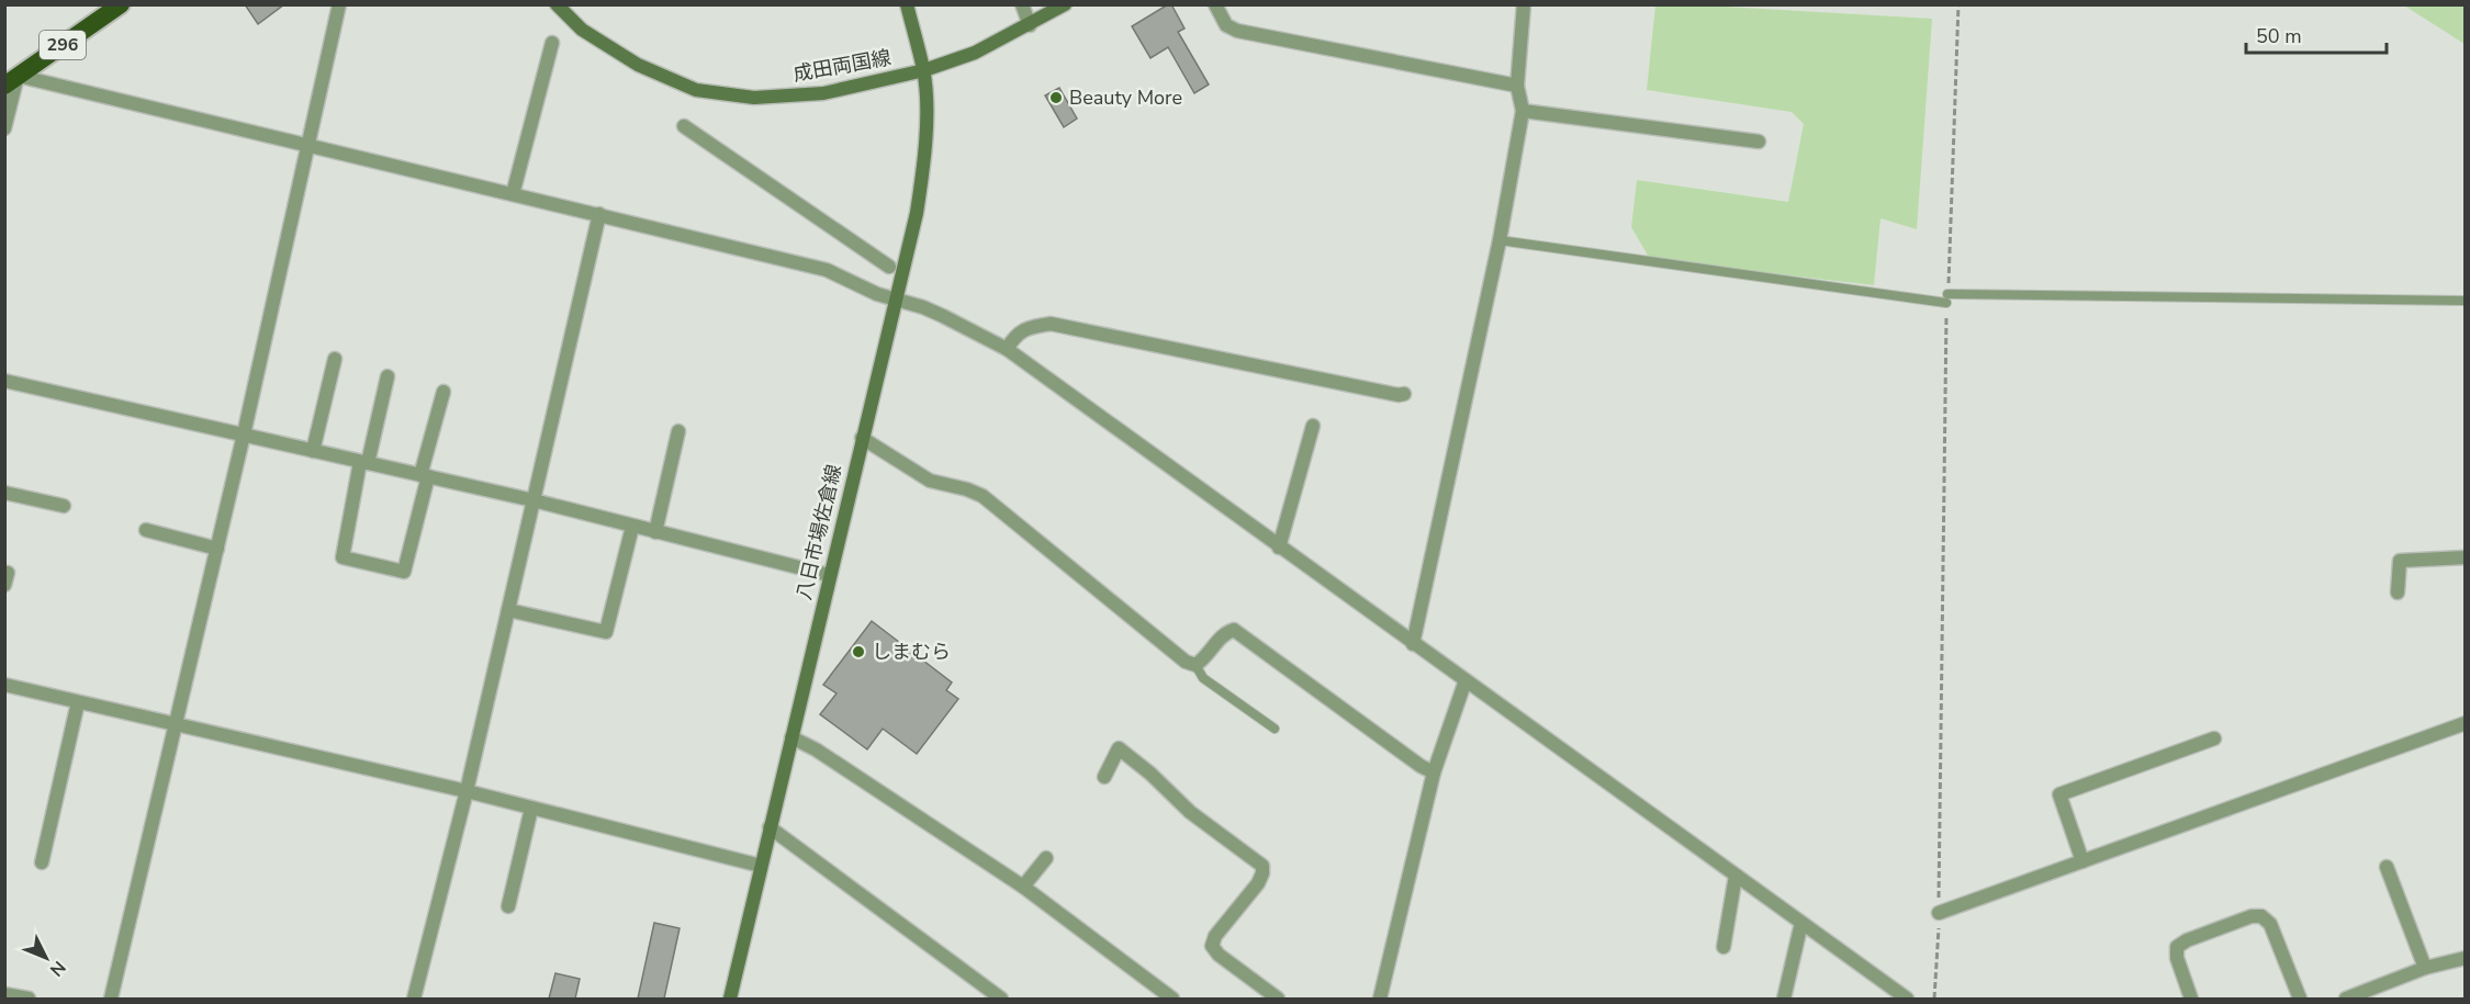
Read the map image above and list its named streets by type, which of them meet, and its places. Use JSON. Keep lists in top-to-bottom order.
{
  "streets": {
    "highway": ["296"],
    "main road": ["成田両国線", "八日市場佐倉線"]
  },
  "crossings": [
    ["成田両国線", "八日市場佐倉線"]
  ],
  "places": ["Beauty More", "しまむら"],
  "scale_bar": "50 m",
  "north": "bottom right"
}
